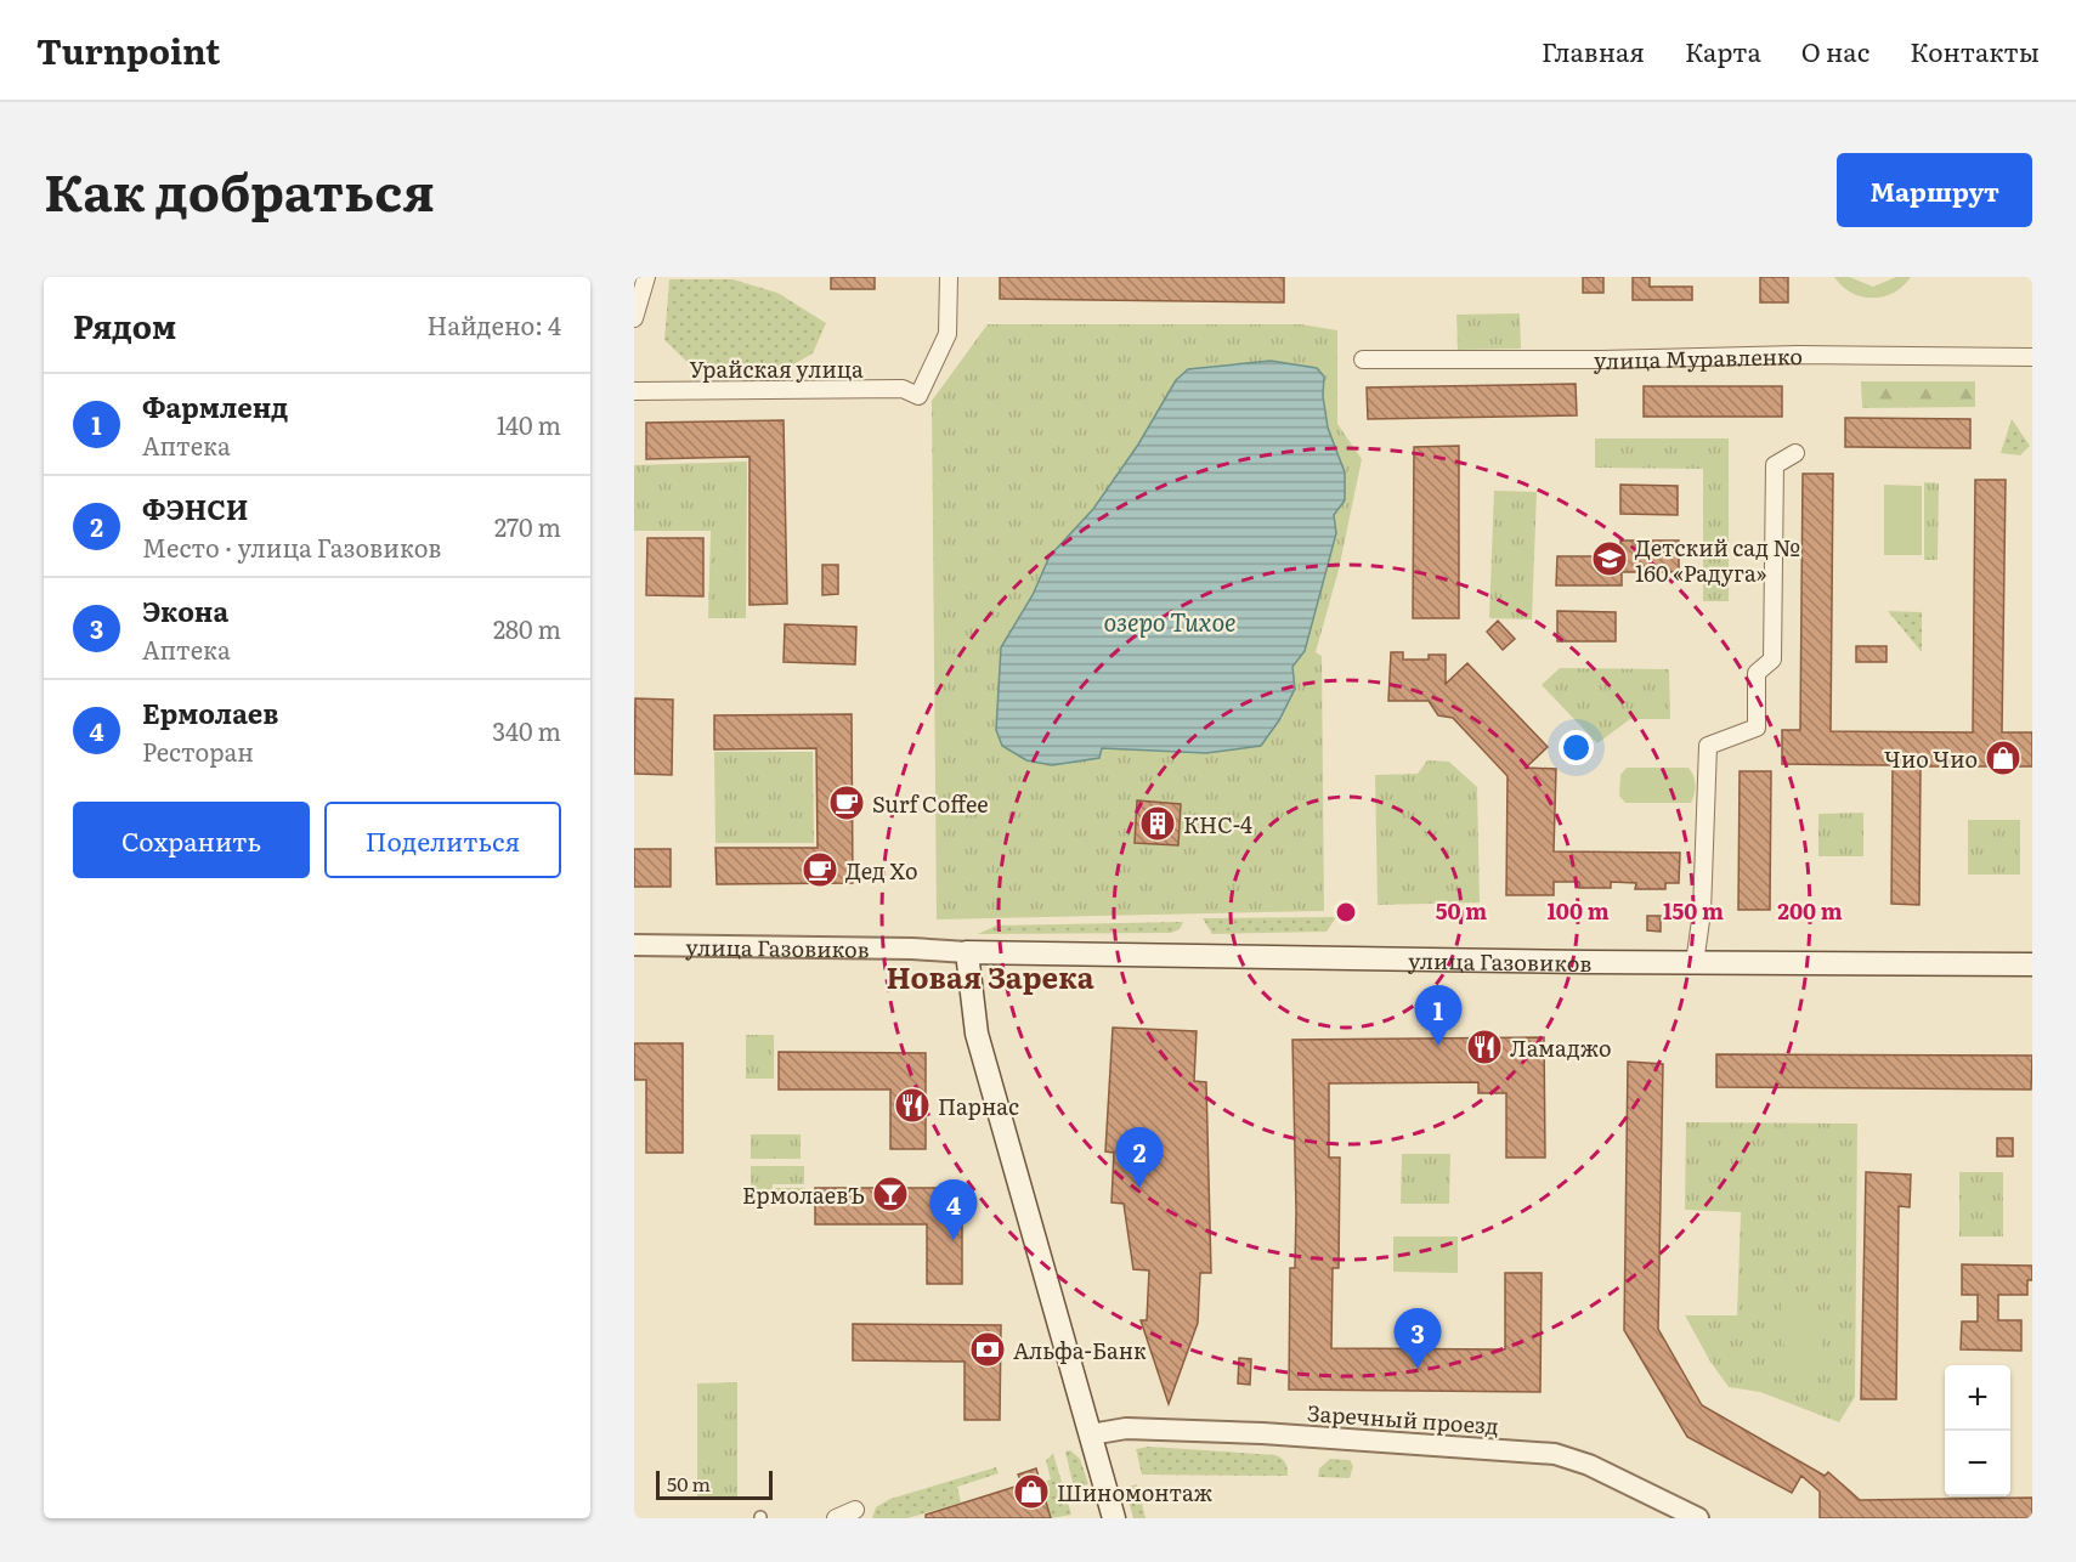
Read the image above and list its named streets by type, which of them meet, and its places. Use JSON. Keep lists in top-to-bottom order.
{
  "streets": {
    "main road": ["улица Газовиков"],
    "street": ["улица Муравленко", "Урайская улица", "Заречный проезд"]
  },
  "districts": ["Новая Зарека"],
  "water": ["озеро Тихое"],
  "places": {
    "school or university": ["Детский сад № 160 «Радуга»"],
    "shop": ["Чио Чио", "Шиномонтаж"],
    "cafe": ["Surf Coffee", "Дед Хо"],
    "building": ["КНС-4"],
    "restaurant": ["Ламаджо", "Парнас"],
    "bar": ["ЕрмолаевЪ"],
    "bank": ["Альфа-Банк"]
  },
  "scale_bar": "50 m",
  "page": {
    "header": "Turnpoint",
    "nav": [
      "Главная",
      "Карта",
      "О нас",
      "Контакты"
    ],
    "title": "Как добраться",
    "buttons": [
      "Маршрут",
      ["Сохранить", "Поделиться"]
    ],
    "heading": ["Рядом", "Найдено: 4"],
    "list": [
      {
        "mark": "1",
        "name": "Фармленд",
        "note": "Аптека",
        "value": "140 m"
      },
      {
        "mark": "2",
        "name": "ФЭНСИ",
        "note": "Место · улица Газовиков",
        "value": "270 m"
      },
      {
        "mark": "3",
        "name": "Экона",
        "note": "Аптека",
        "value": "280 m"
      },
      {
        "mark": "4",
        "name": "Ермолаев",
        "note": "Ресторан",
        "value": "340 m"
      }
    ],
    "pins": [
      "1",
      "2",
      "4",
      "3"
    ],
    "map_buttons": ["+", "−"],
    "scale": "50 m"
  },
  "rings": [
    "50 m",
    "100 m",
    "150 m",
    "200 m"
  ]
}
